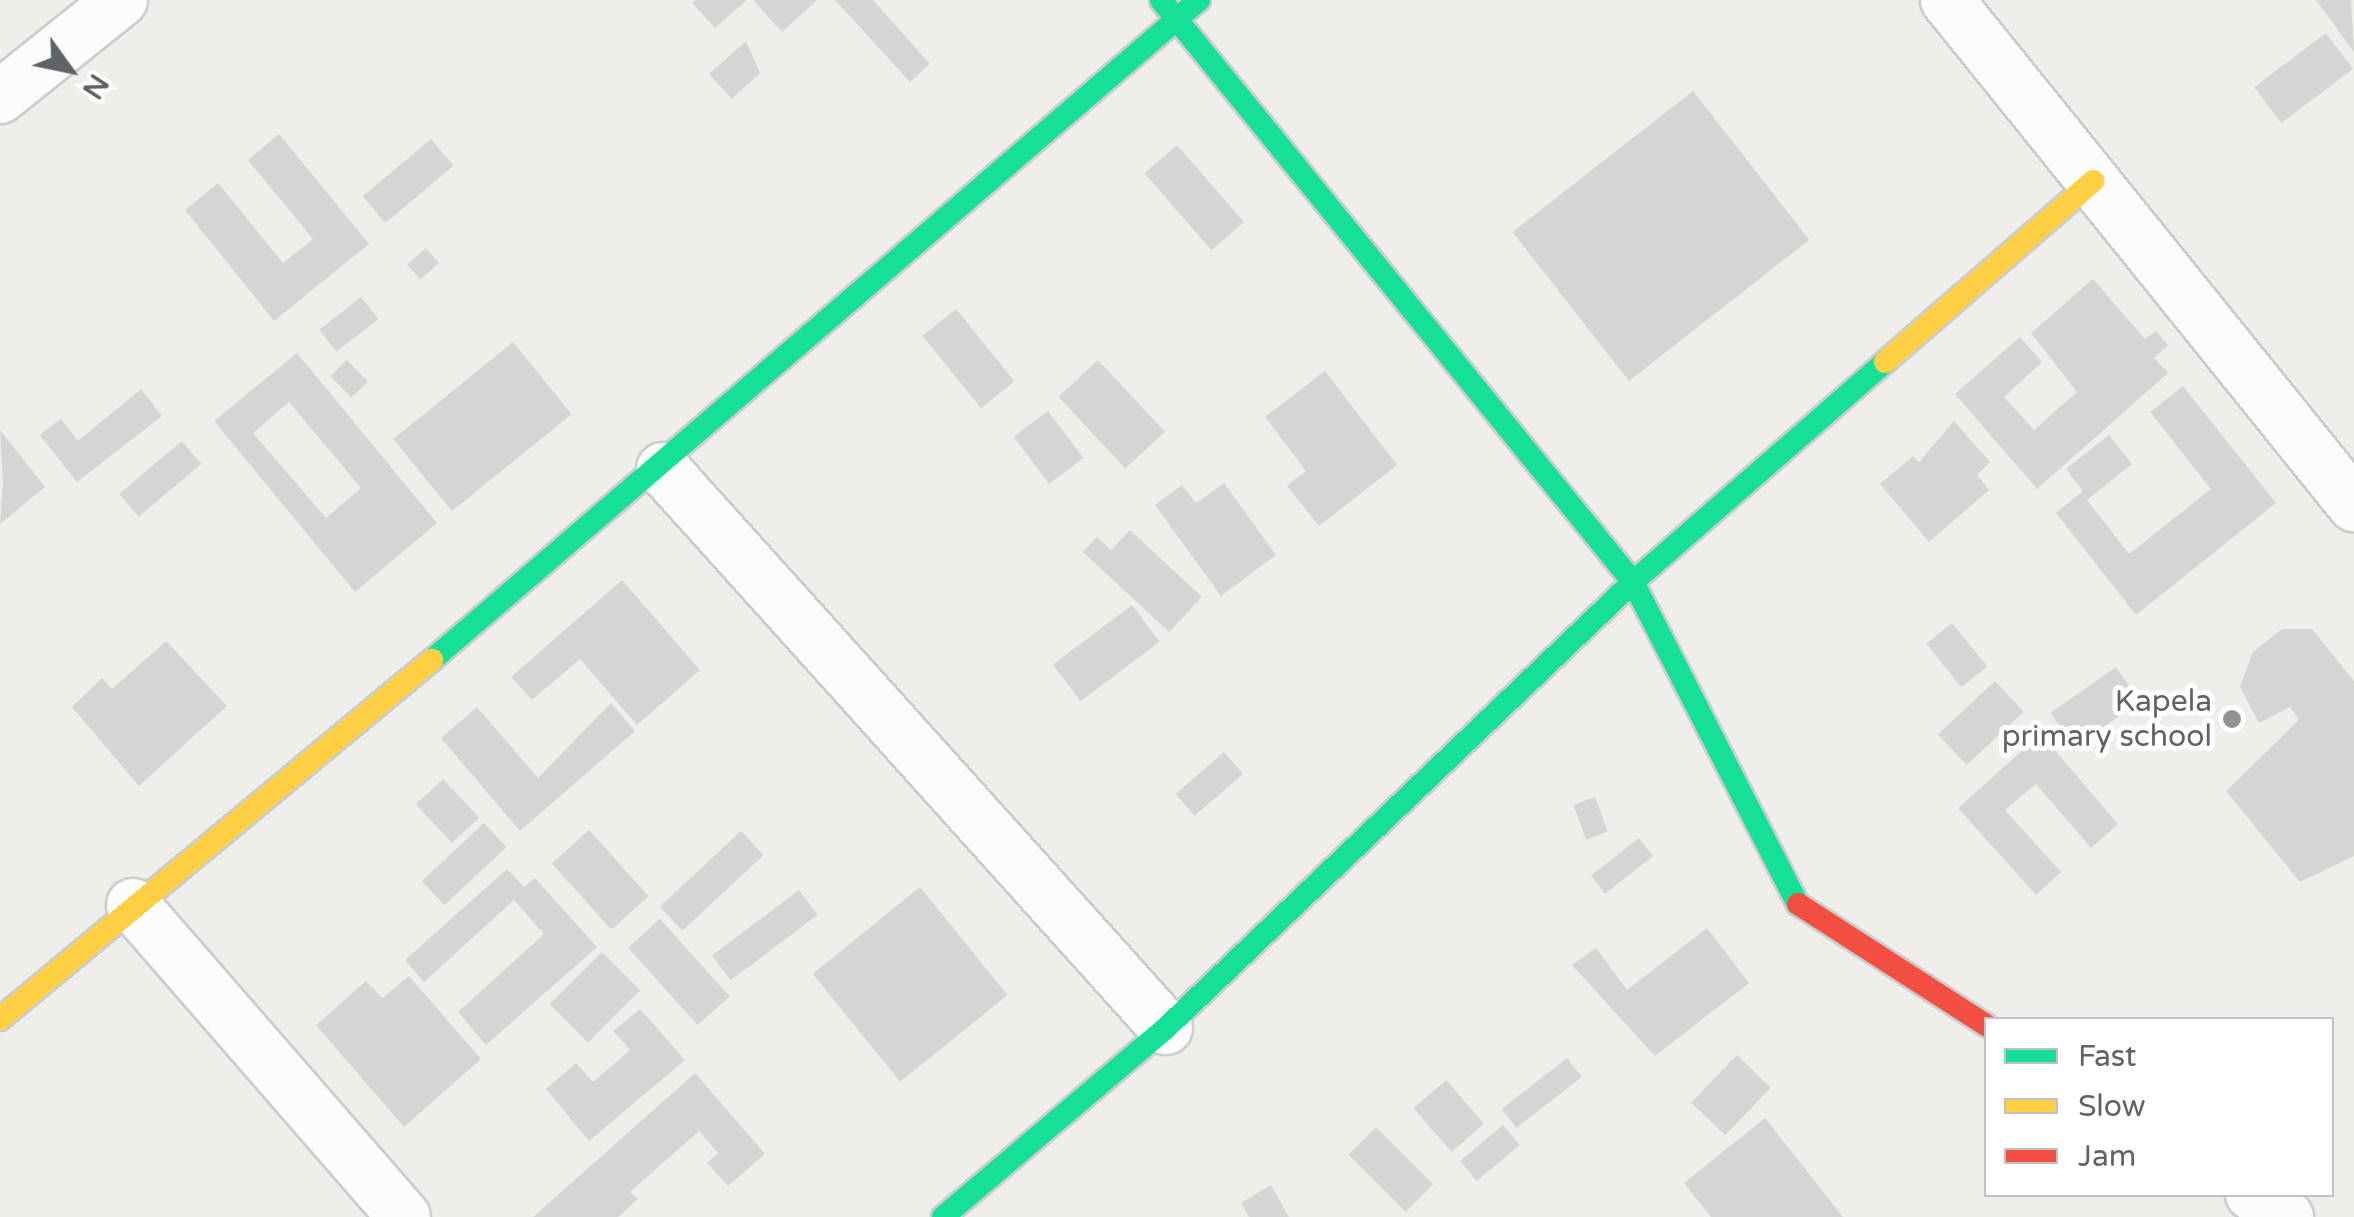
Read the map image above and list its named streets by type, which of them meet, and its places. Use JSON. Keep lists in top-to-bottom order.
{
  "places": ["Kapela primary school"],
  "legend": ["Fast", "Slow", "Jam"],
  "north": "bottom right"
}
